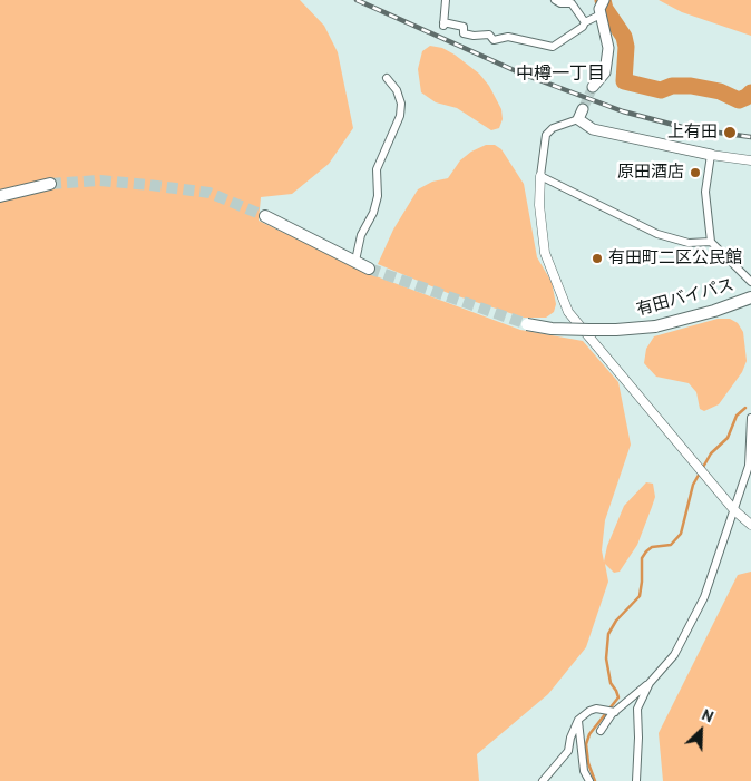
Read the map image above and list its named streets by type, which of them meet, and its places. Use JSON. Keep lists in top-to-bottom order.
{
  "streets": {
    "highway": ["有田バイパス"]
  },
  "districts": ["中樽一丁目"],
  "places": ["上有田", "原田酒店", "有田町二区公民館"],
  "north": "top right"
}
